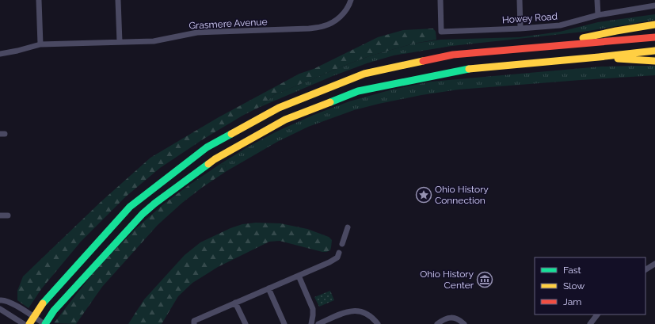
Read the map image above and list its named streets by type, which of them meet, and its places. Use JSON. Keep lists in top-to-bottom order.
{
  "streets": {
    "street": ["Howey Road", "Grasmere Avenue"]
  },
  "places": {
    "place": ["Ohio History Connection"],
    "museum": ["Ohio History Center"]
  },
  "legend": ["Fast", "Slow", "Jam"]
}
